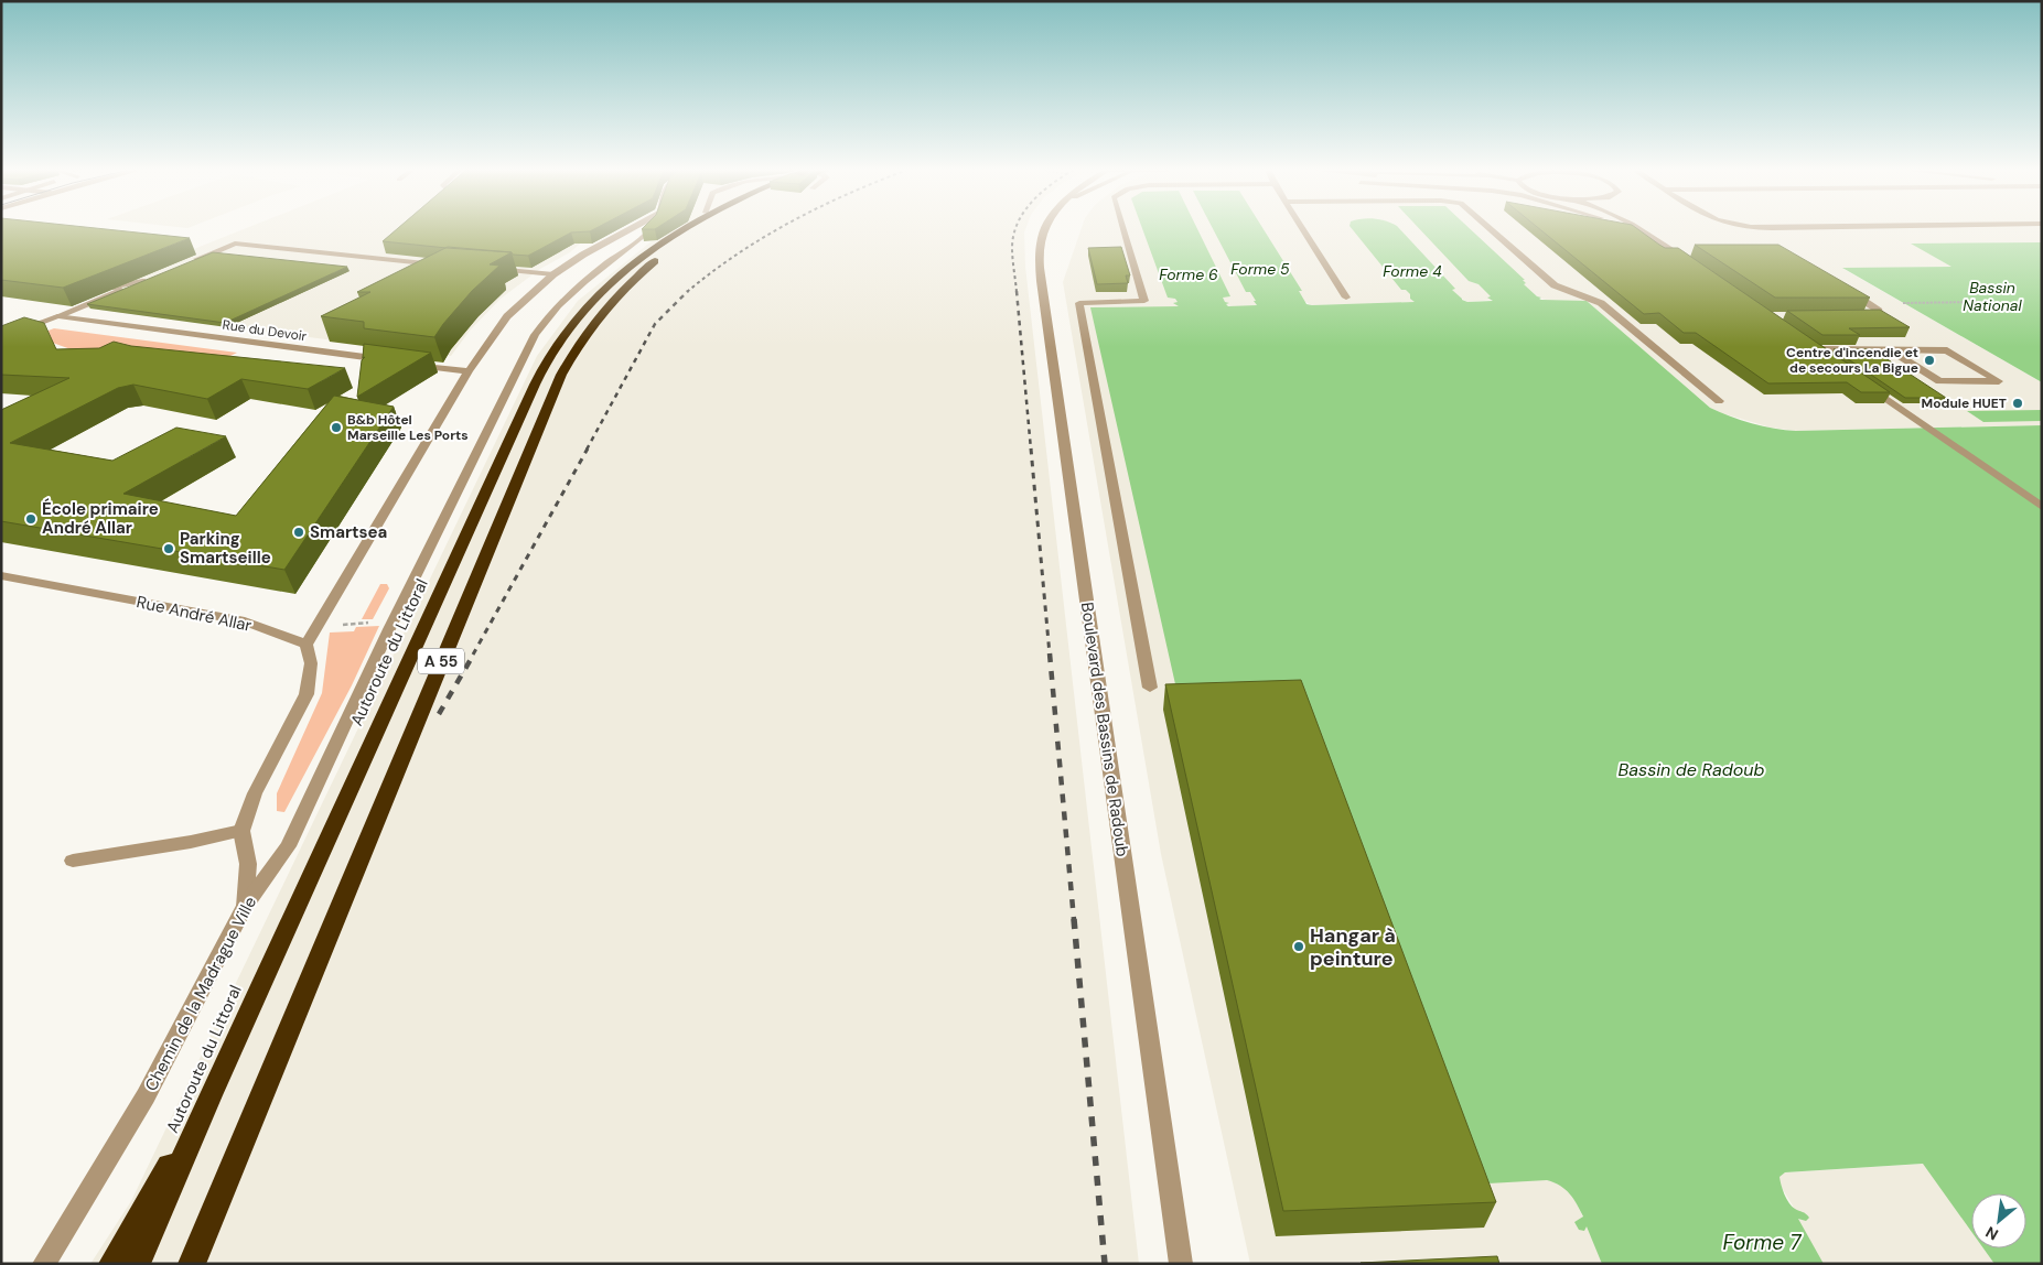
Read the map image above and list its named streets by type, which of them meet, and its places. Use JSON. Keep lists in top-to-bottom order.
{
  "streets": {
    "highway": ["Autoroute du Littoral", "A 55"],
    "street": [
      "Rue du Devoir",
      "Rue André Allar",
      "Boulevard des Bassins de Radoub",
      "Chemin de la Madrague Ville"
    ]
  },
  "water": [
    "Forme 5",
    "Forme 4",
    "Forme 6",
    "Bassin National",
    "Bassin de Radoub",
    "Forme 7"
  ],
  "places": [
    "Centre d'incendie et de secours La Bigue",
    "Module HUET",
    "B&b Hôtel Marseille Les Ports",
    "École primaire André Allar",
    "Smartsea",
    "Parking Smartseille",
    "Hangar à peinture"
  ],
  "north": "bottom left"
}
